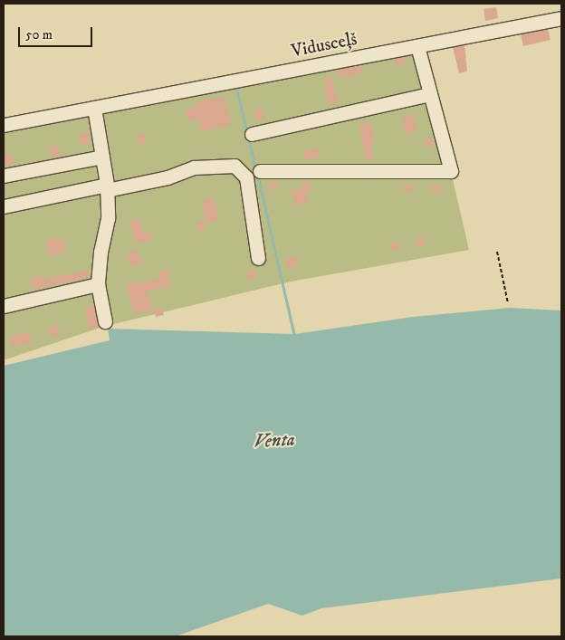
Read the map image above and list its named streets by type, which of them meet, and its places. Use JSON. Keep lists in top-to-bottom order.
{
  "streets": {
    "street": ["Vidusceļš"]
  },
  "water": ["Venta"],
  "scale_bar": "50 m"
}
